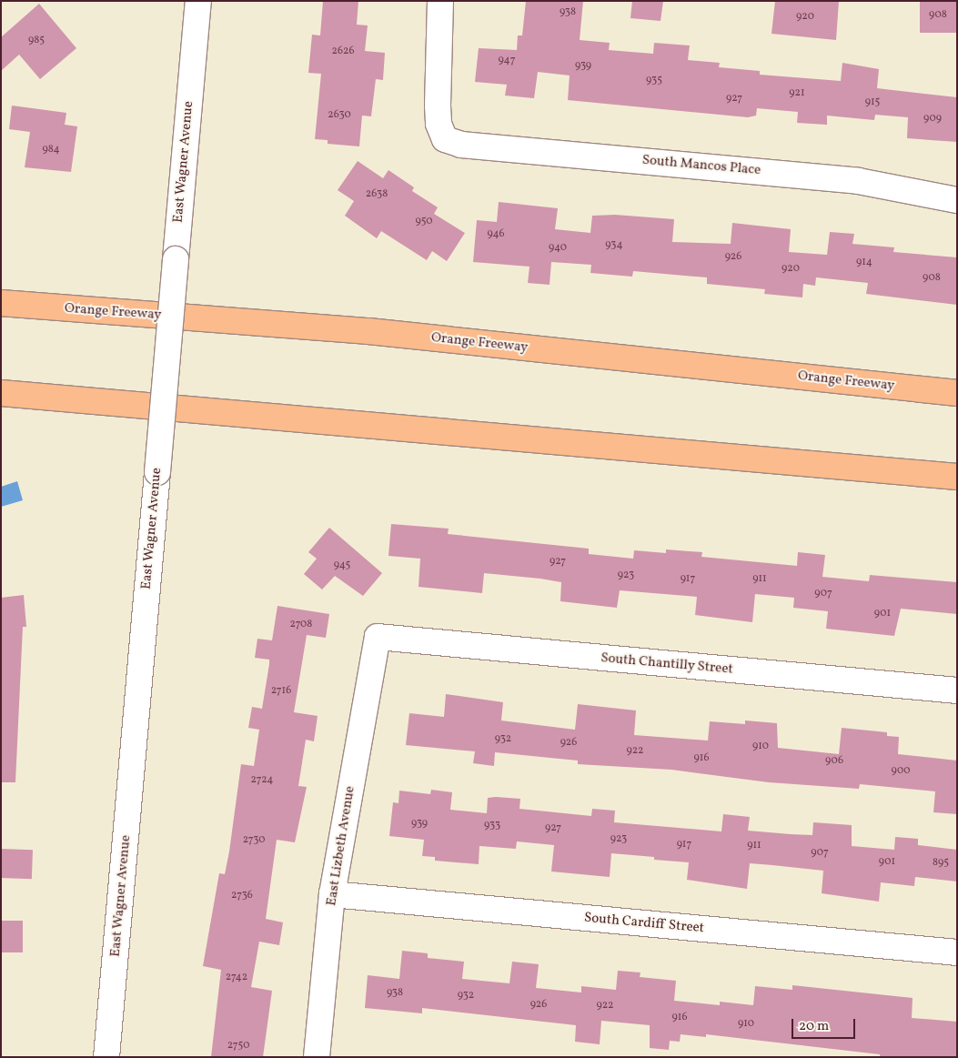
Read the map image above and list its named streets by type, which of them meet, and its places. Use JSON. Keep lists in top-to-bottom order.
{
  "streets": {
    "highway": ["Orange Freeway"],
    "street": [
      "East Wagner Avenue",
      "South Mancos Place",
      "South Chantilly Street",
      "East Lizbeth Avenue",
      "South Cardiff Street"
    ]
  },
  "crossings": [
    ["South Chantilly Street", "East Lizbeth Avenue"],
    ["East Lizbeth Avenue", "South Cardiff Street"]
  ],
  "house_numbers": [
    "938",
    "908",
    "920",
    "985",
    "2626",
    "947",
    "939",
    "935",
    "921",
    "927",
    "915",
    "2630",
    "909",
    "984",
    "2638",
    "950",
    "946",
    "934",
    "940",
    "926",
    "914",
    "920",
    "908",
    "927",
    "945",
    "923",
    "917",
    "911",
    "907",
    "901",
    "2708",
    "2716",
    "932",
    "926",
    "910",
    "922",
    "916",
    "906",
    "900",
    "2724",
    "939",
    "933",
    "927",
    "923",
    "2730",
    "917",
    "911",
    "907",
    "901",
    "895",
    "2736",
    "2742",
    "938",
    "932",
    "926",
    "922",
    "916",
    "910",
    "2750"
  ],
  "scale_bar": "20 m"
}
